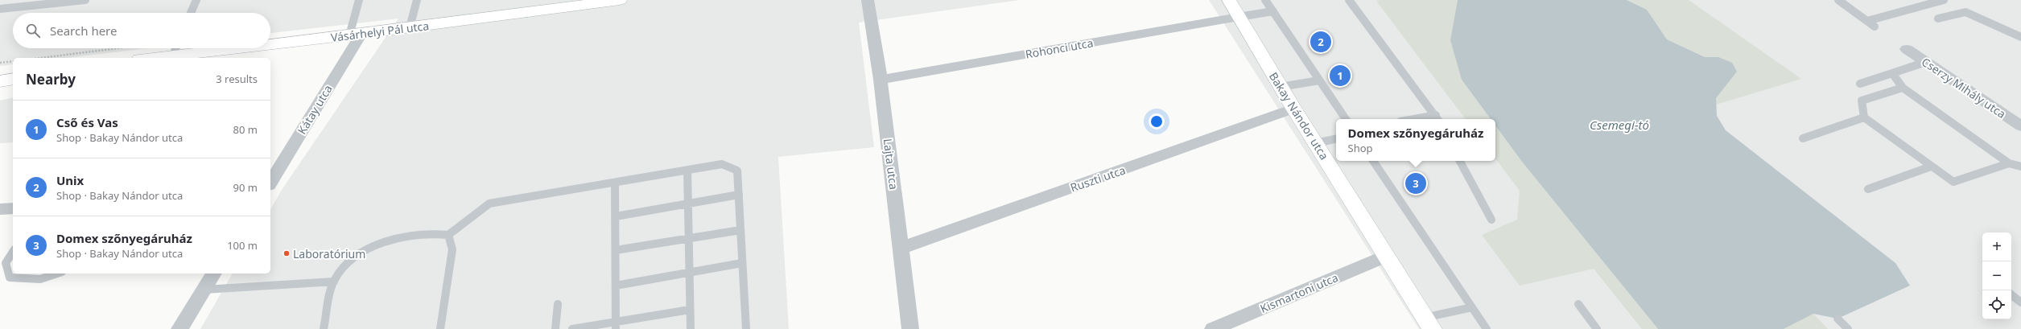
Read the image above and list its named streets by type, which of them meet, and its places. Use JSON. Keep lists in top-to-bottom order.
{
  "streets": {
    "main road": ["Vásárhelyi Pál utca", "Bakay Nándor utca"],
    "street": [
      "Rohonci utca",
      "Cserzy Mihály utca",
      "Kátay utca",
      "Lajta utca",
      "Ruszti utca",
      "Kismartoni utca"
    ]
  },
  "crossings": [
    ["Vásárhelyi Pál utca", "Kátay utca"],
    ["Rohonci utca", "Bakay Nándor utca"],
    ["Rohonci utca", "Lajta utca"],
    ["Bakay Nándor utca", "Ruszti utca"],
    ["Bakay Nándor utca", "Kismartoni utca"],
    ["Lajta utca", "Ruszti utca"]
  ],
  "water": ["Csemegi-tó"],
  "places": ["Laboratórium"],
  "page": {
    "search": "Search here",
    "pins": ["2", "1", "3"],
    "heading": ["Nearby", "3 results"],
    "list": [
      {
        "mark": "1",
        "name": "Cső és Vas",
        "note": "Shop · Bakay Nándor utca",
        "value": "80 m"
      },
      {
        "mark": "2",
        "name": "Unix",
        "note": "Shop · Bakay Nándor utca",
        "value": "90 m"
      },
      {
        "mark": "3",
        "name": "Domex szőnyegáruház",
        "note": "Shop · Bakay Nándor utca",
        "value": "100 m"
      }
    ],
    "popup": ["Domex szőnyegáruház", "Shop"],
    "map_buttons": ["+", "−"]
  }
}
